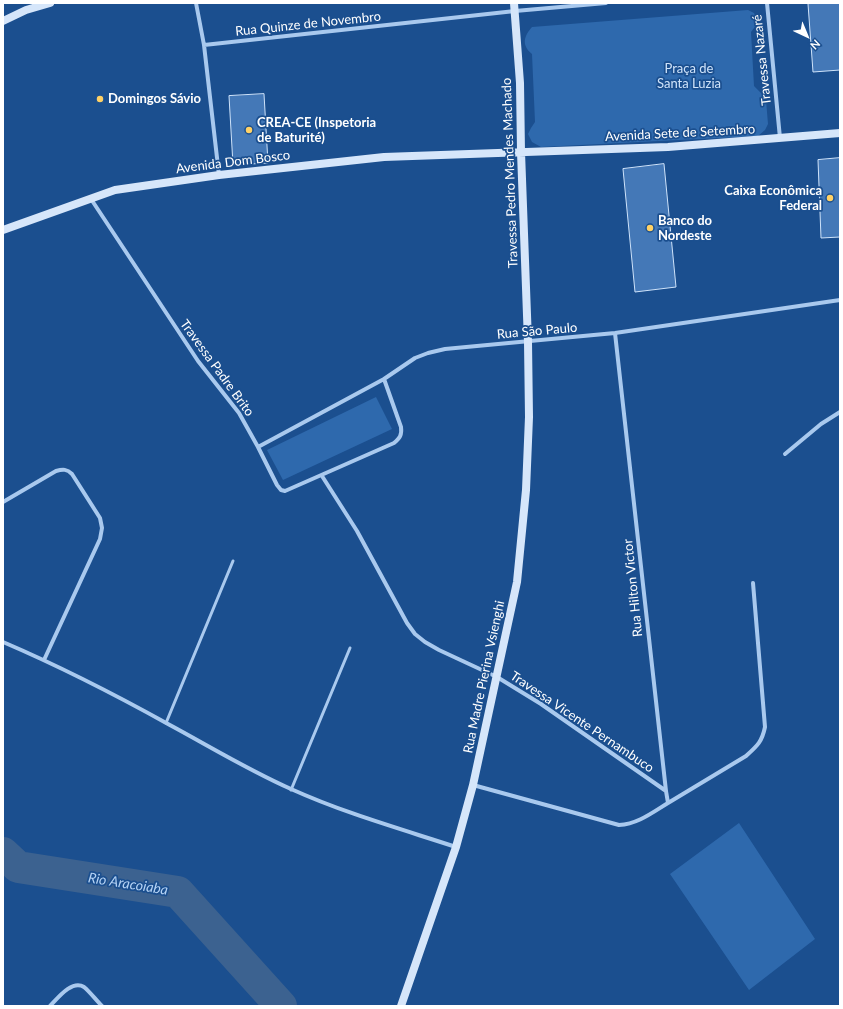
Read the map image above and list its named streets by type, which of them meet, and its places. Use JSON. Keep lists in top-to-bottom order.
{
  "streets": {
    "street": [
      "Rua Quinze de Novembro",
      "Travessa Nazaré",
      "Avenida Sete de Setembro",
      "Avenida Dom Bosco",
      "Travessa Pedro Mendes Machado",
      "Rua São Paulo",
      "Travessa Padre Brito",
      "Rua Hilton Victor",
      "Rua Madre Pierina Vsienghi",
      "Travessa Vicente Pernambuco"
    ]
  },
  "crossings": [
    ["Rua Quinze de Novembro", "Travessa Pedro Mendes Machado"],
    ["Travessa Nazaré", "Avenida Sete de Setembro"],
    ["Avenida Sete de Setembro", "Avenida Dom Bosco"],
    ["Avenida Sete de Setembro", "Travessa Pedro Mendes Machado"],
    ["Avenida Dom Bosco", "Travessa Pedro Mendes Machado"],
    ["Avenida Dom Bosco", "Travessa Padre Brito"],
    ["Travessa Pedro Mendes Machado", "Rua São Paulo"],
    ["Travessa Pedro Mendes Machado", "Rua Madre Pierina Vsienghi"],
    ["Rua São Paulo", "Travessa Padre Brito"],
    ["Rua São Paulo", "Rua Hilton Victor"],
    ["Rua São Paulo", "Rua Madre Pierina Vsienghi"],
    ["Travessa Padre Brito", "Travessa Vicente Pernambuco"],
    ["Rua Hilton Victor", "Travessa Vicente Pernambuco"],
    ["Rua Madre Pierina Vsienghi", "Travessa Vicente Pernambuco"]
  ],
  "water": ["Rio Aracoiaba"],
  "parks": ["Praça de Santa Luzia"],
  "places": [
    "Domingos Sávio",
    "CREA-CE (Inspetoria de Baturité)",
    "Caixa Econômica Federal",
    "Banco do Nordeste"
  ],
  "north": "bottom right"
}
